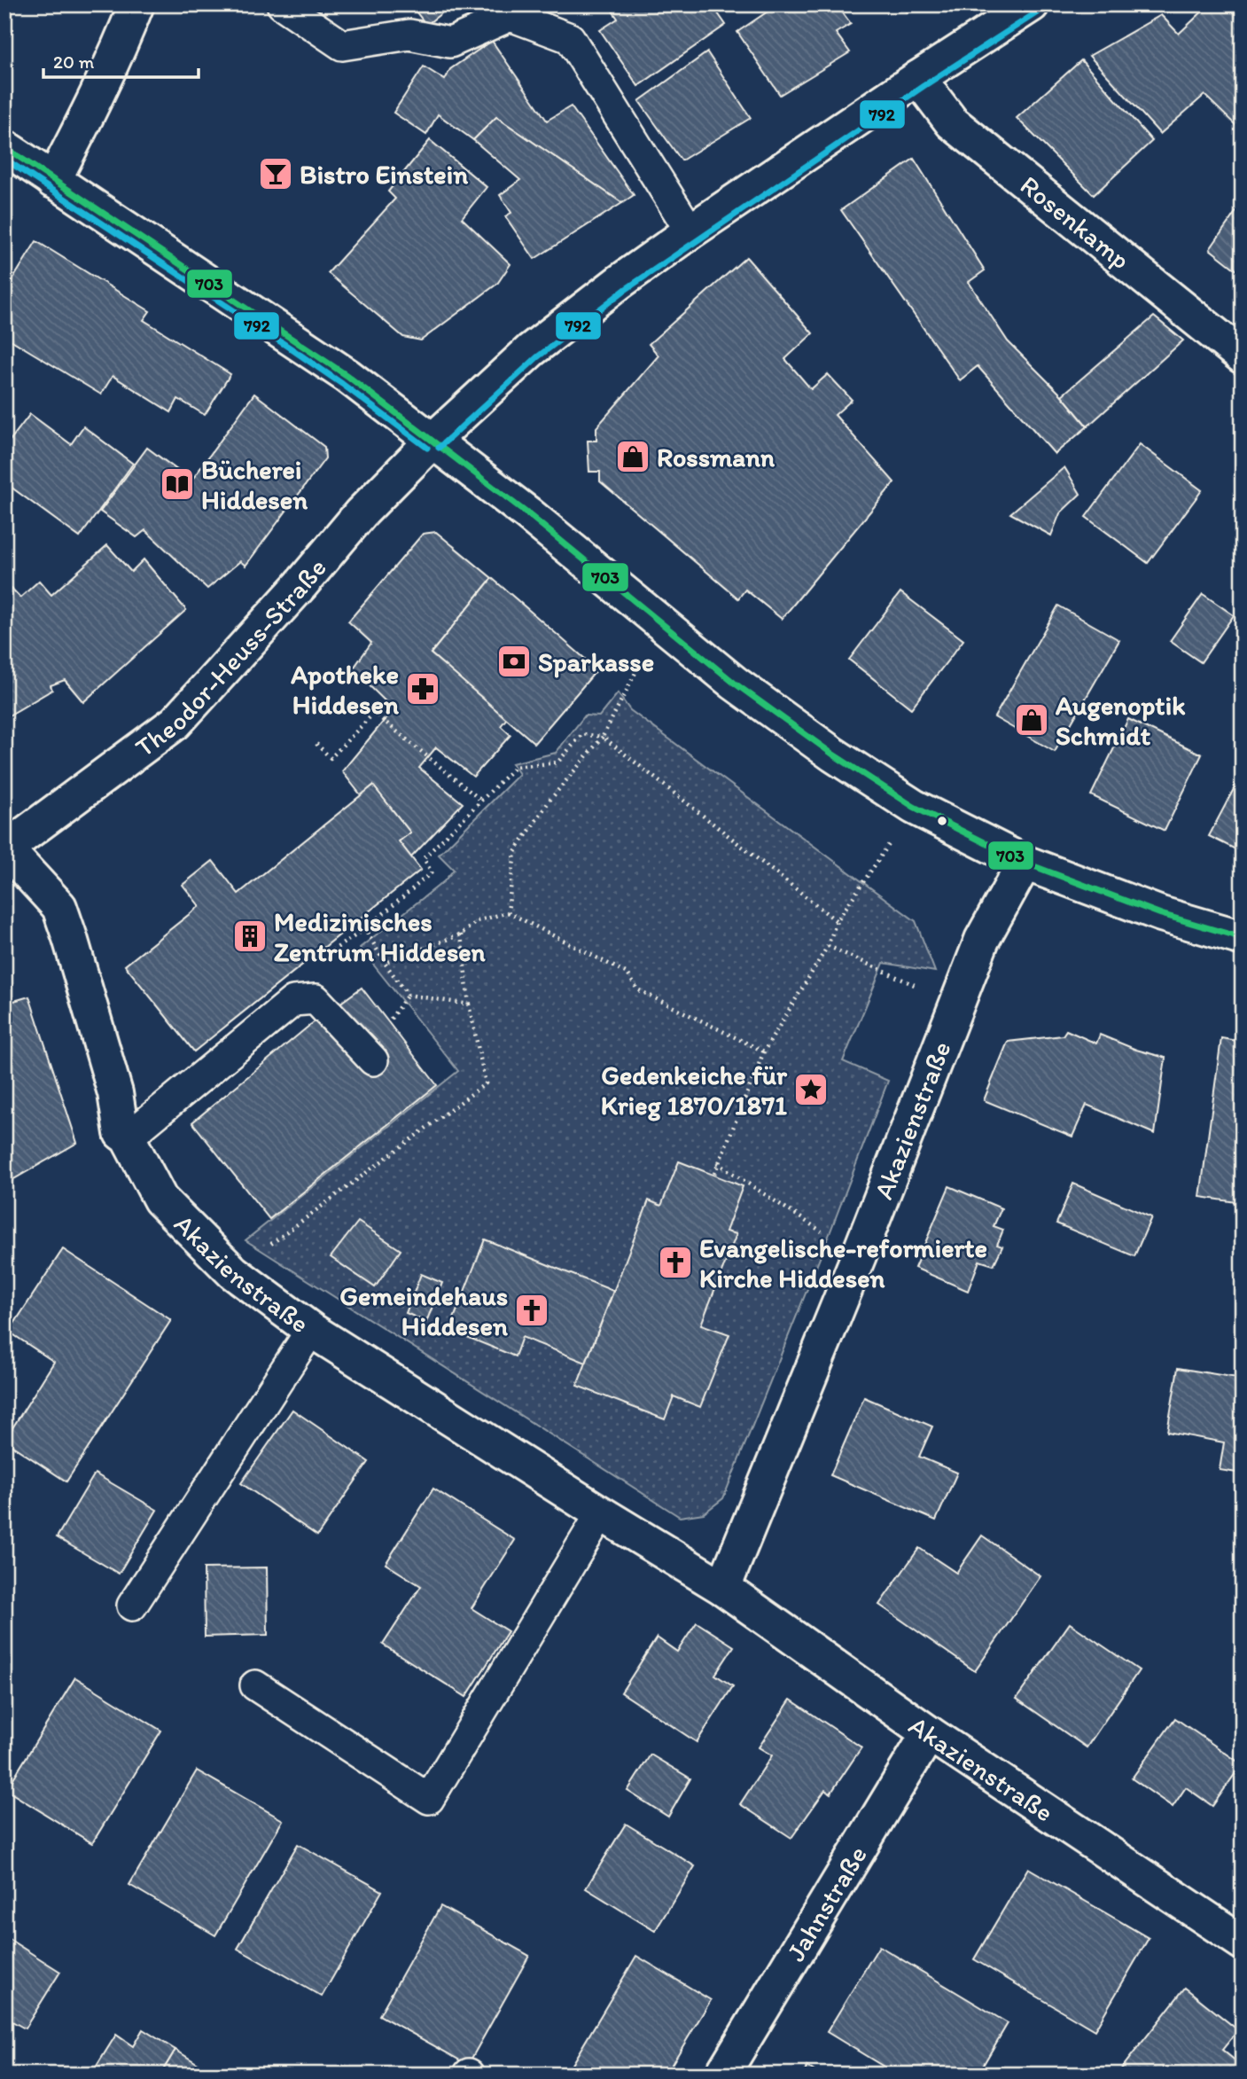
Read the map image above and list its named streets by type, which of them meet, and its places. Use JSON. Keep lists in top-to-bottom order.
{
  "streets": {
    "street": [
      "Rosenkamp",
      "Theodor-Heuss-Straße",
      "Akazienstraße",
      "Jahnstraße"
    ]
  },
  "crossings": [
    ["Rosenkamp", "Theodor-Heuss-Straße"],
    ["Theodor-Heuss-Straße", "Akazienstraße"],
    ["Akazienstraße", "Jahnstraße"]
  ],
  "places": {
    "bar": ["Bistro Einstein"],
    "shop": ["Rossmann", "Augenoptik Schmidt"],
    "library": ["Bücherei Hiddesen"],
    "bank": ["Sparkasse"],
    "pharmacy": ["Apotheke Hiddesen"],
    "building": ["Medizinisches Zentrum Hiddesen"],
    "place": ["Gedenkeiche für Krieg 1870/1871"],
    "church": ["Evangelische-reformierte Kirche Hiddesen", "Gemeindehaus Hiddesen"]
  },
  "lines": ["transit line 792", "transit line 703"],
  "scale_bar": "20 m"
}
